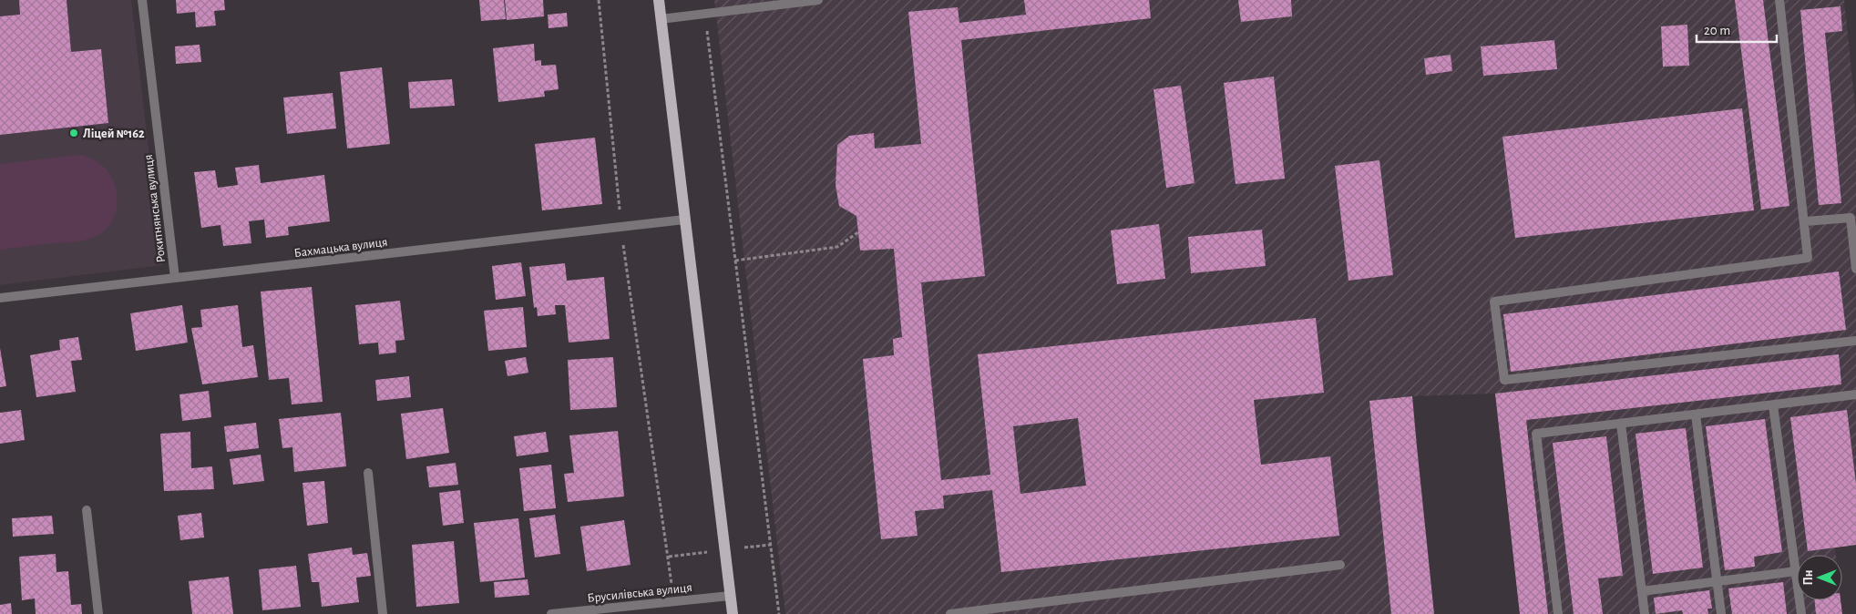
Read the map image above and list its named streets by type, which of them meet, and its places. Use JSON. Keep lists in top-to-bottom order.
{
  "streets": {
    "street": ["Рокитнянська вулиця", "Бахмацька вулиця", "Брусилівська вулиця"]
  },
  "crossings": [
    ["Рокитнянська вулиця", "Бахмацька вулиця"]
  ],
  "places": ["Ліцей №162"],
  "scale_bar": "20 m",
  "north": "left"
}
